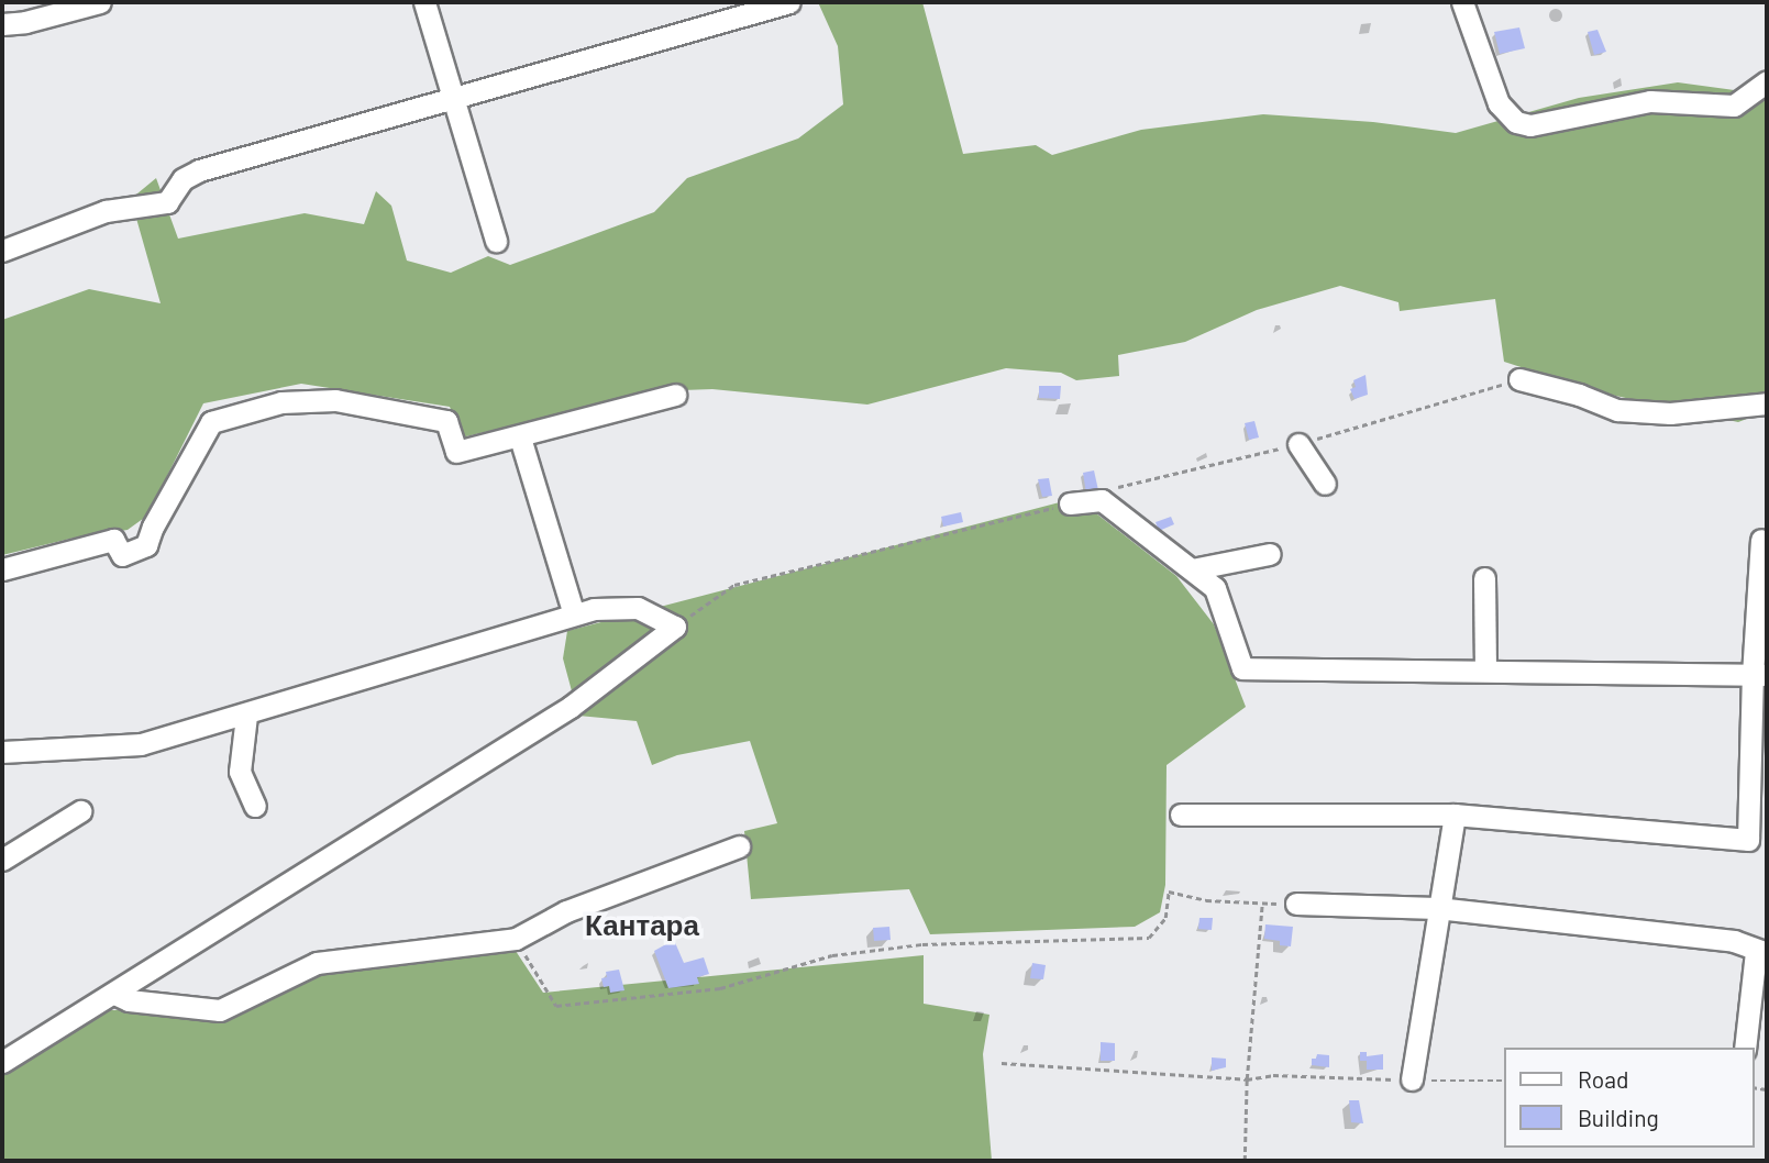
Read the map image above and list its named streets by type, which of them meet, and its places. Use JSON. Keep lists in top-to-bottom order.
{
  "districts": ["Кантара"],
  "legend": ["Road", "Building"]
}
